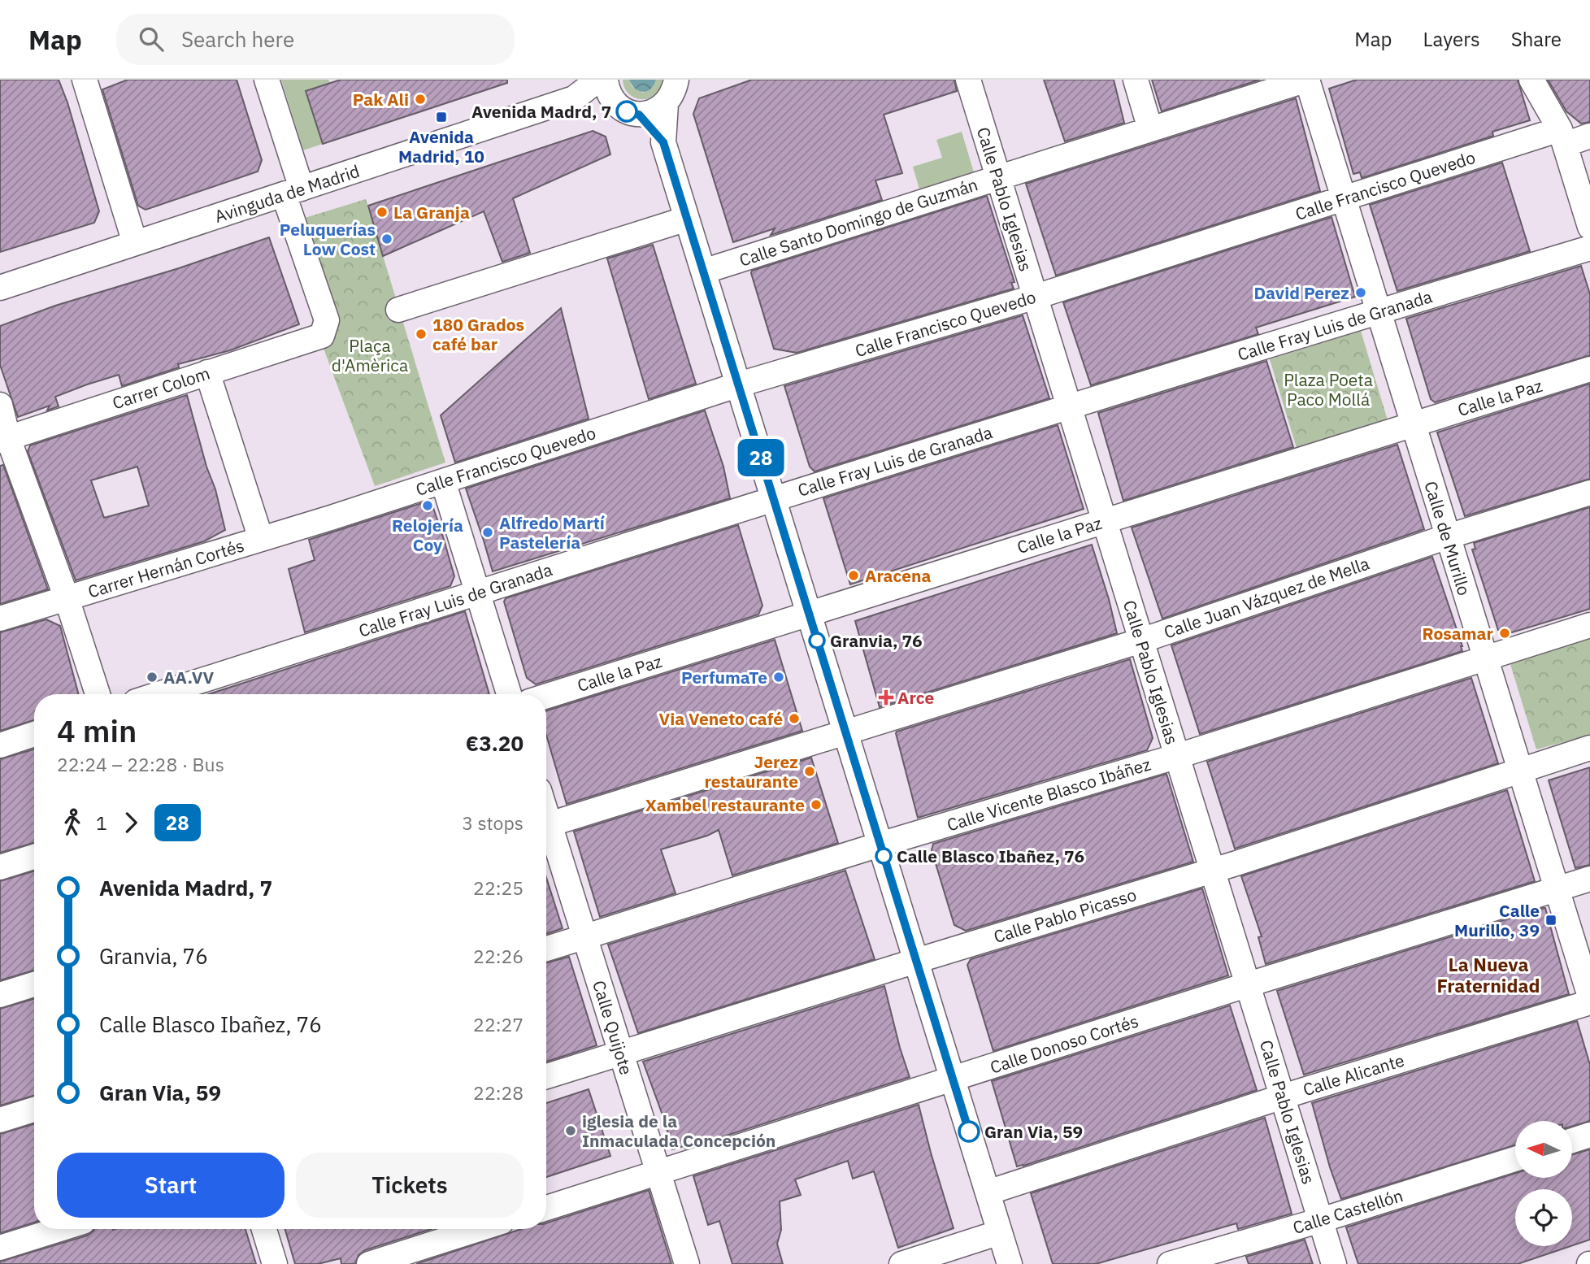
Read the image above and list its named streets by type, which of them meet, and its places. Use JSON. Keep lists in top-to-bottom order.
{
  "streets": {
    "street": [
      "Calle Francisco Quevedo",
      "Avinguda de Madrid",
      "Calle Pablo Iglesias",
      "Calle Santo Domingo de Guzmán",
      "Calle Fray Luis de Granada",
      "Carrer Colom",
      "Calle la Paz",
      "Calle de Murillo",
      "Carrer Hernán Cortés",
      "Calle Juan Vázquez de Mella",
      "Calle Vicente Blasco Ibáñez",
      "Calle Pablo Picasso",
      "Calle Quijote",
      "Calle Donoso Cortés",
      "Calle Alicante",
      "Calle Castellón"
    ]
  },
  "crossings": [
    ["Calle Francisco Quevedo", "Calle Pablo Iglesias"],
    ["Calle Francisco Quevedo", "Calle de Murillo"],
    ["Calle Francisco Quevedo", "Carrer Hernán Cortés"],
    ["Avinguda de Madrid", "Carrer Colom"],
    ["Calle Pablo Iglesias", "Calle Santo Domingo de Guzmán"],
    ["Calle Pablo Iglesias", "Calle Fray Luis de Granada"],
    ["Calle Pablo Iglesias", "Calle la Paz"],
    ["Calle Pablo Iglesias", "Calle Juan Vázquez de Mella"],
    ["Calle Pablo Iglesias", "Calle Vicente Blasco Ibáñez"],
    ["Calle Pablo Iglesias", "Calle Pablo Picasso"],
    ["Calle Pablo Iglesias", "Calle Donoso Cortés"],
    ["Calle Pablo Iglesias", "Calle Alicante"],
    ["Calle Pablo Iglesias", "Calle Castellón"],
    ["Calle Santo Domingo de Guzmán", "Calle de Murillo"],
    ["Calle Fray Luis de Granada", "Calle de Murillo"],
    ["Calle la Paz", "Calle de Murillo"],
    ["Calle de Murillo", "Calle Juan Vázquez de Mella"],
    ["Calle de Murillo", "Calle Vicente Blasco Ibáñez"],
    ["Calle de Murillo", "Calle Pablo Picasso"],
    ["Calle de Murillo", "Calle Donoso Cortés"],
    ["Calle Vicente Blasco Ibáñez", "Calle Quijote"],
    ["Calle Pablo Picasso", "Calle Quijote"],
    ["Calle Quijote", "Calle Donoso Cortés"]
  ],
  "districts": ["La Nueva Fraternidad"],
  "parks": ["Plaça d'Amèrica", "Plaza Poeta Paco Mollá"],
  "places": {
    "other": [
      "Pak Ali",
      "Avenida Madrd, 7",
      "La Granja",
      "Peluquerías Low Cost",
      "David Perez",
      "180 Grados café bar",
      "Relojería Coy",
      "Alfredo Martí Pastelería",
      "Aracena",
      "Rosamar",
      "Granvia, 76",
      "AA.VV",
      "PerfumaTe",
      "Via Veneto café",
      "Jerez restaurante",
      "Xambel restaurante",
      "Calle Blasco Ibañez, 76",
      "iglesia de la Inmaculada Concepción",
      "Gran Via, 59"
    ],
    "transit": ["Avenida Madrid, 10", "Calle Murillo, 39"],
    "health": ["Arce"]
  },
  "lines": ["bus line 28"],
  "north": "left",
  "page": {
    "header": "Map",
    "search": "Search here",
    "nav": ["Map", "Layers", "Share"],
    "on_map": "28",
    "heading": ["4 min", "22:24 – 22:28 · Bus", "€3.20"],
    "legs": ["1", "28", "3 stops"],
    "list": [
      {
        "name": "Avenida Madrd, 7",
        "value": "22:25"
      },
      {
        "name": "Granvia, 76",
        "value": "22:26"
      },
      {
        "name": "Calle Blasco Ibañez, 76",
        "value": "22:27"
      },
      {
        "name": "Gran Via, 59",
        "value": "22:28"
      }
    ],
    "buttons": ["Start", "Tickets"]
  }
}
